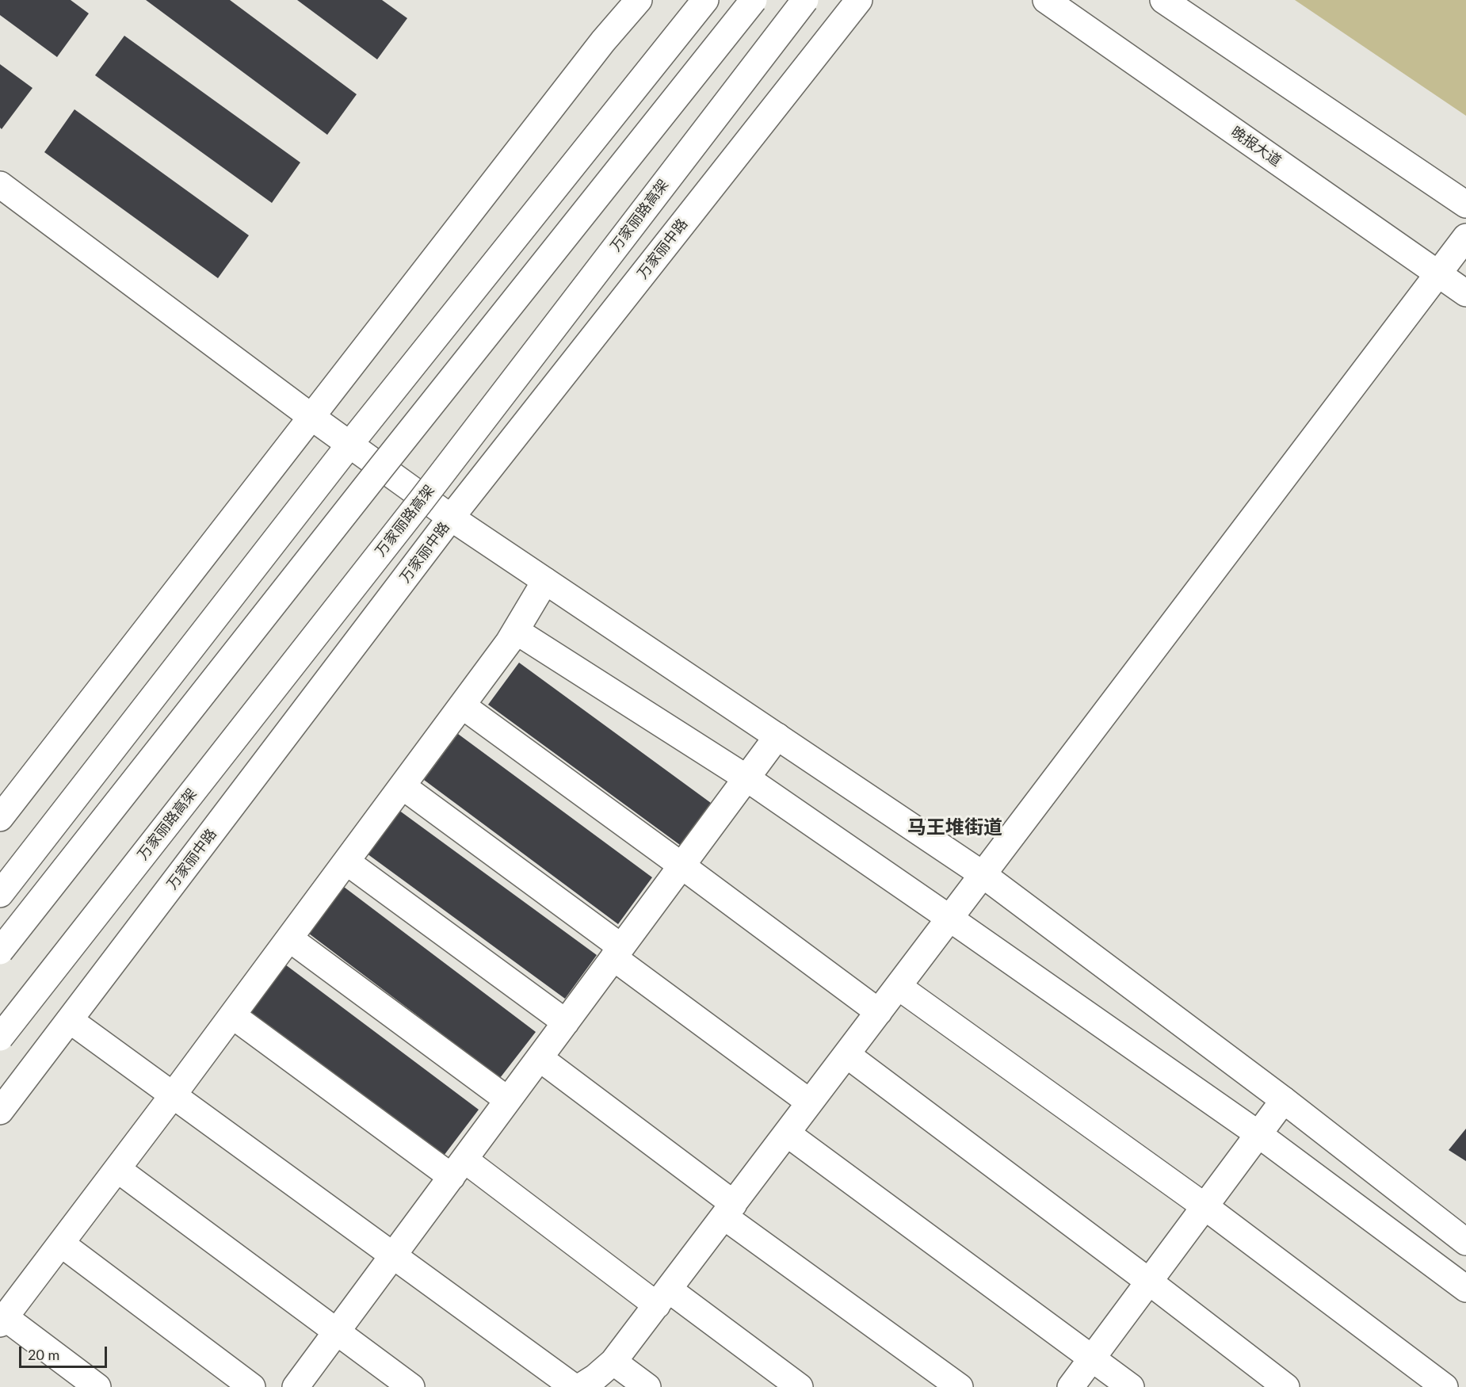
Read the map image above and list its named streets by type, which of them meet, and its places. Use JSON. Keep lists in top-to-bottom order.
{
  "streets": {
    "main road": ["晚报大道", "万家丽路高架", "万家丽中路"]
  },
  "districts": ["马王堆街道"],
  "scale_bar": "20 m"
}
